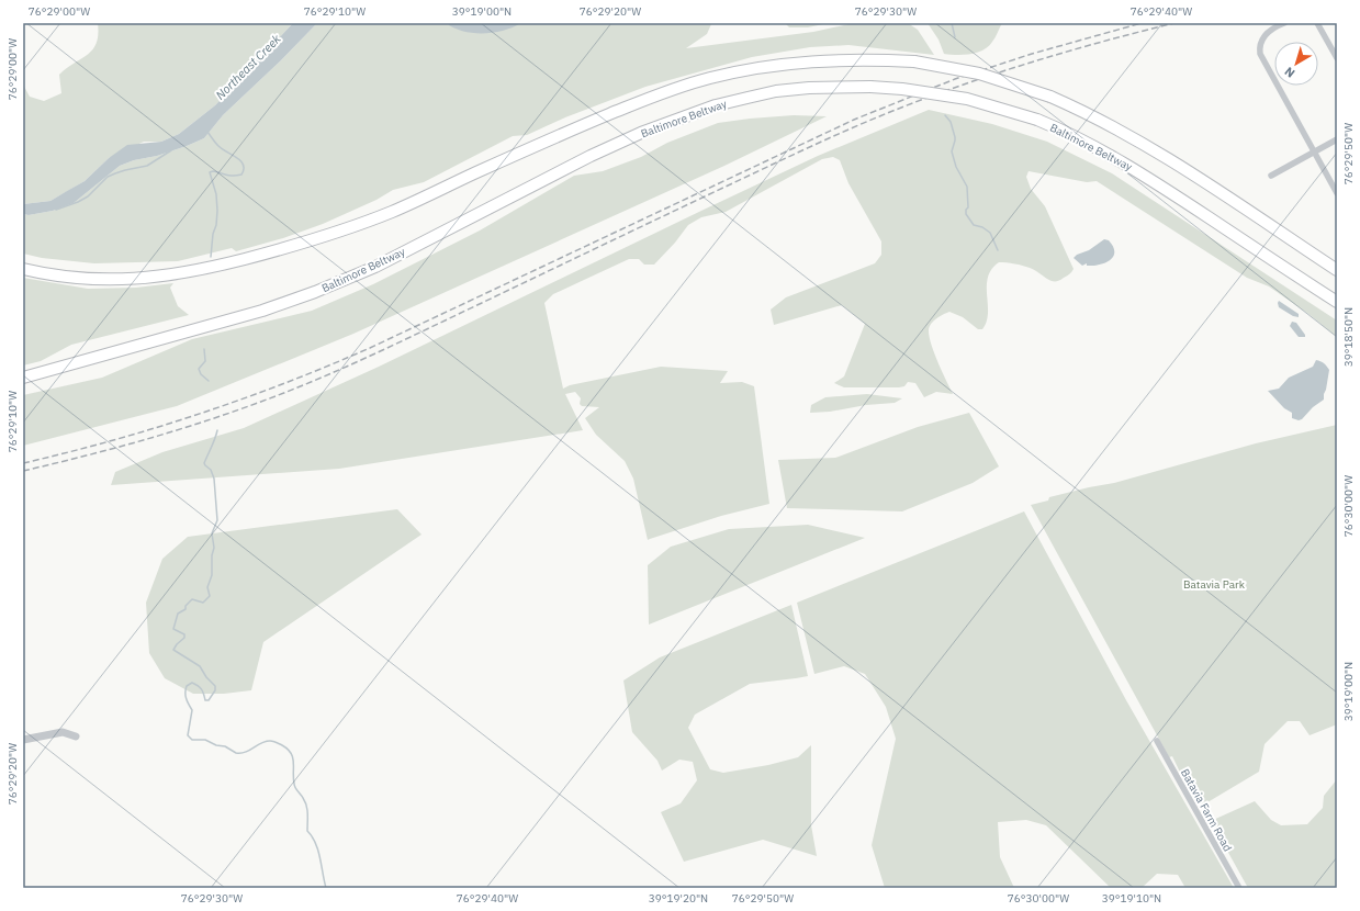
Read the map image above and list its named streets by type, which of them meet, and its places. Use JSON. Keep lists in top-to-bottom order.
{
  "streets": {
    "highway": ["Baltimore Beltway"],
    "street": ["Batavia Farm Road"]
  },
  "water": ["Northeast Creek"],
  "parks": ["Batavia Park"],
  "north": "bottom left",
  "coordinates": [
    "76°29'00\"W",
    "76°29'10\"W",
    "39°19'00\"N",
    "76°29'20\"W",
    "76°29'30\"W",
    "76°29'40\"W",
    "76°29'50\"W",
    "39°18'50\"N",
    "76°30'00\"W",
    "39°19'20\"N",
    "39°19'10\"N"
  ]
}
